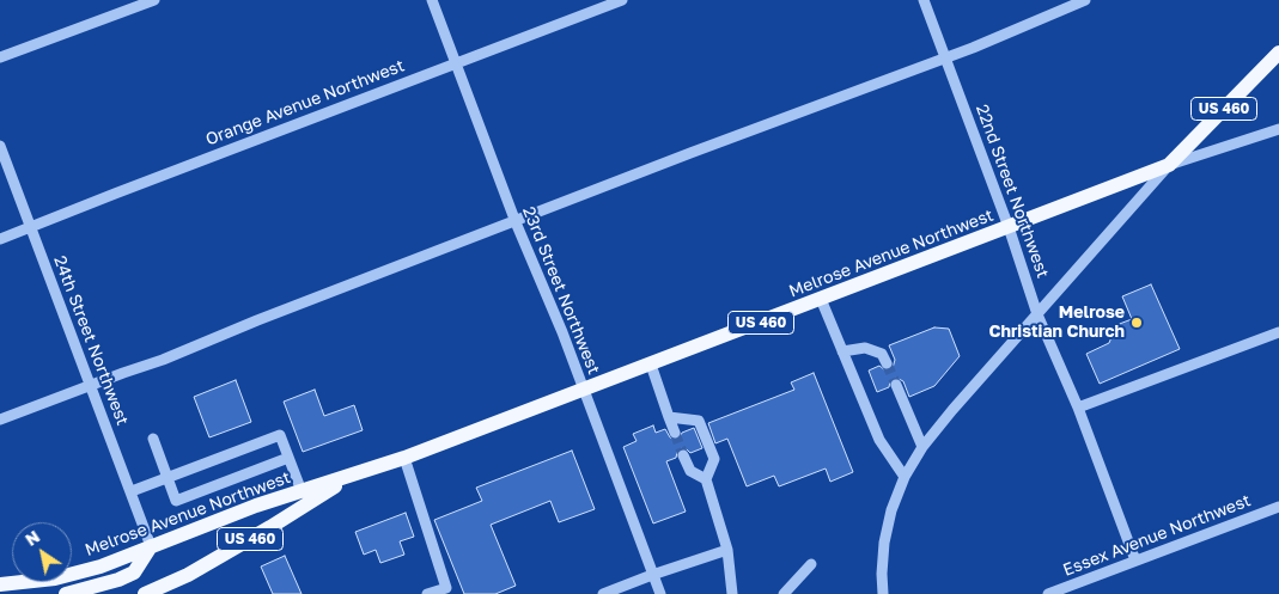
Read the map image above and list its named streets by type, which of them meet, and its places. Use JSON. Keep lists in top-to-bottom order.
{
  "streets": {
    "main road": ["US 460", "Melrose Avenue Northwest"],
    "street": [
      "Orange Avenue Northwest",
      "22nd Street Northwest",
      "23rd Street Northwest",
      "24th Street Northwest",
      "Essex Avenue Northwest"
    ]
  },
  "crossings": [
    ["Orange Avenue Northwest", "23rd Street Northwest"],
    ["Orange Avenue Northwest", "24th Street Northwest"],
    ["US 460", "Melrose Avenue Northwest"],
    ["22nd Street Northwest", "Melrose Avenue Northwest"],
    ["22nd Street Northwest", "Essex Avenue Northwest"],
    ["Melrose Avenue Northwest", "23rd Street Northwest"],
    ["Melrose Avenue Northwest", "24th Street Northwest"]
  ],
  "places": ["Melrose Christian Church"],
  "north": "top left"
}
